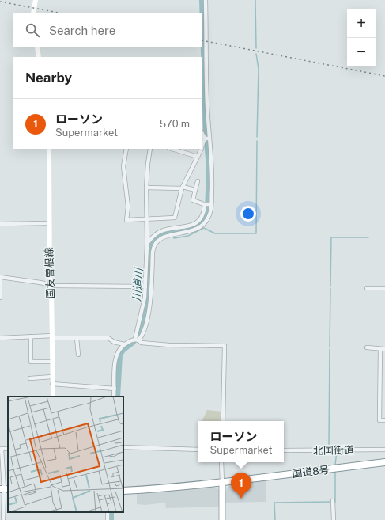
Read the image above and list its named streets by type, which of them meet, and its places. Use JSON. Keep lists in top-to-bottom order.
{
  "streets": {
    "highway": ["国道8号"],
    "main road": ["国友曽根線"],
    "street": ["北国街道"]
  },
  "water": ["川道川"],
  "page": {
    "map_buttons": ["+", "−"],
    "search": "Search here",
    "heading": "Nearby",
    "list": [
      {
        "mark": "1",
        "name": "ローソン",
        "note": "Supermarket",
        "value": "570 m"
      }
    ],
    "popup": ["ローソン", "Supermarket"],
    "pins": "1"
  }
}
